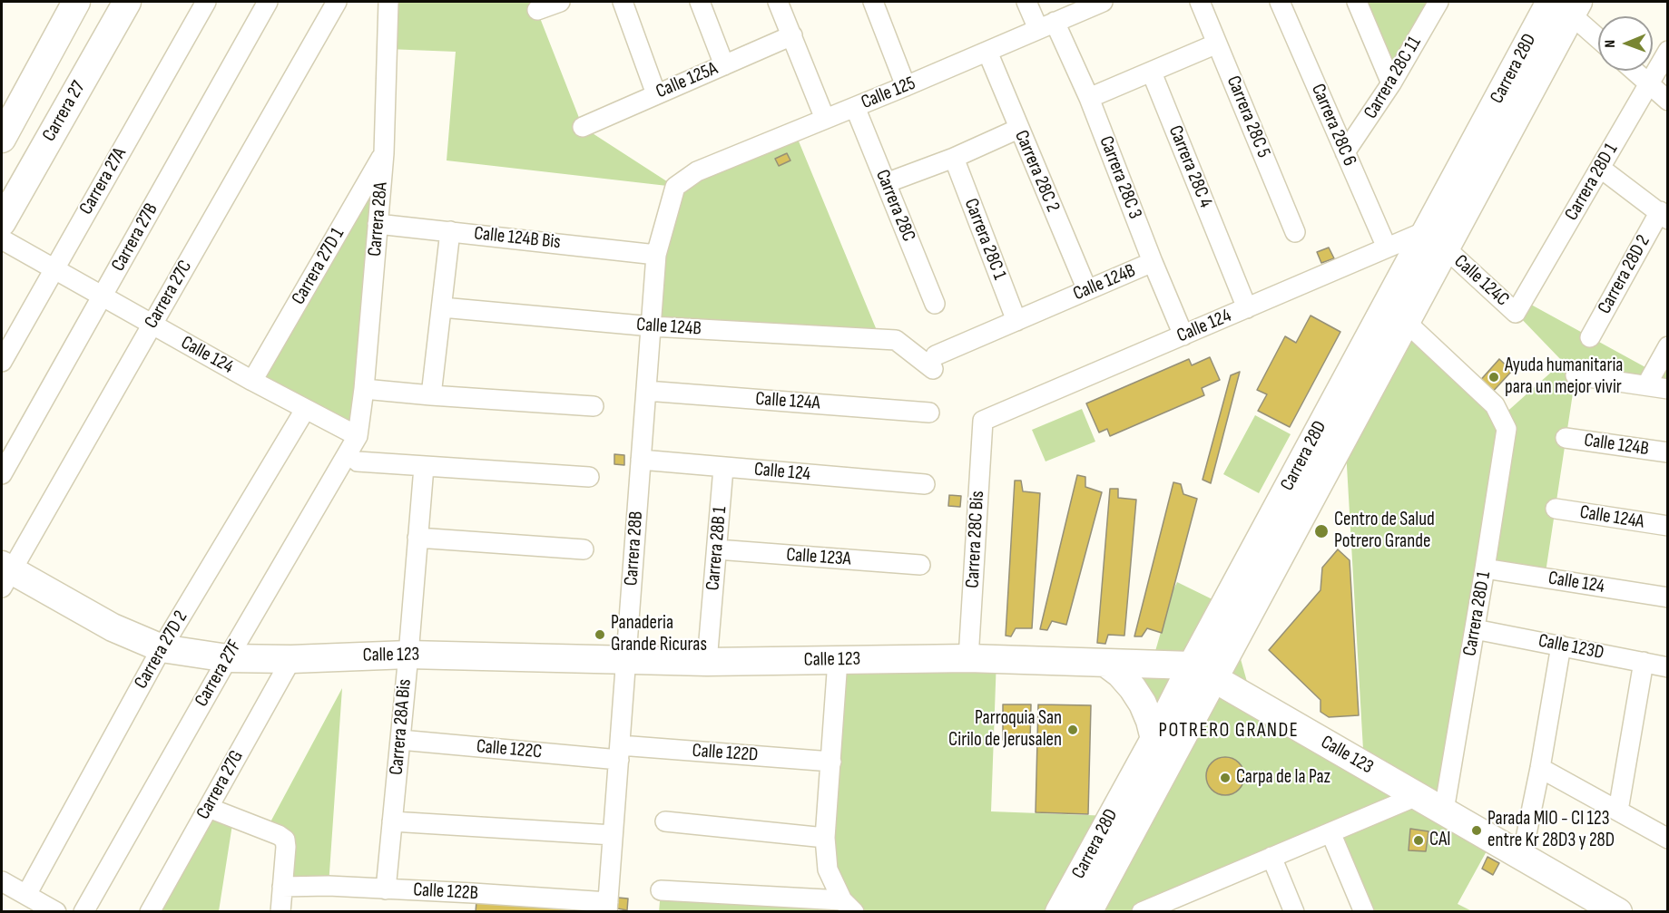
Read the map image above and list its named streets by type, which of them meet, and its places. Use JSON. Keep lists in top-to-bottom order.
{
  "streets": {
    "street": [
      "Carrera 28D",
      "Carrera 28C 11",
      "Calle 125A",
      "Calle 125",
      "Carrera 27",
      "Carrera 28C 5",
      "Carrera 28C 6",
      "Carrera 28C 4",
      "Carrera 28C 2",
      "Carrera 28C 3",
      "Carrera 27A",
      "Carrera 28D 1",
      "Carrera 28C",
      "Carrera 28A",
      "Carrera 27B",
      "Calle 124B Bis",
      "Carrera 28C 1",
      "Carrera 27D 1",
      "Carrera 28D 2",
      "Calle 124C",
      "Calle 124B",
      "Carrera 27C",
      "Calle 124",
      "Calle 124A",
      "Carrera 28C Bis",
      "Carrera 28B",
      "Carrera 28B 1",
      "Calle 123A",
      "Calle 123D",
      "Carrera 27D 2",
      "Calle 123",
      "Carrera 27F",
      "Carrera 28A Bis",
      "Calle 122C",
      "Calle 122D",
      "Carrera 27G",
      "Calle 122B"
    ]
  },
  "crossings": [
    ["Carrera 28D", "Carrera 28D 1"],
    ["Carrera 28D", "Calle 124C"],
    ["Carrera 28D", "Calle 124"],
    ["Carrera 28D", "Calle 123"],
    ["Carrera 28C 11", "Carrera 28C 6"],
    ["Calle 125", "Carrera 28C 2"],
    ["Calle 125", "Carrera 28C 3"],
    ["Calle 125", "Carrera 28C"],
    ["Calle 125", "Carrera 28B"],
    ["Carrera 28C 6", "Calle 124"],
    ["Carrera 28C 4", "Calle 124"],
    ["Carrera 28C 2", "Calle 124B"],
    ["Carrera 28C 3", "Calle 124B"],
    ["Carrera 28C 3", "Calle 124"],
    ["Carrera 27A", "Calle 124"],
    ["Carrera 28D 1", "Calle 124C"],
    ["Carrera 28D 1", "Calle 124"],
    ["Carrera 28D 1", "Calle 123D"],
    ["Carrera 28D 1", "Calle 123"],
    ["Carrera 28A", "Calle 124B Bis"],
    ["Carrera 28A", "Carrera 27D 1"],
    ["Carrera 28A", "Calle 124"],
    ["Carrera 28A", "Carrera 27F"],
    ["Carrera 27B", "Calle 124"],
    ["Calle 124B Bis", "Carrera 28B"],
    ["Carrera 28C 1", "Calle 124B"],
    ["Carrera 27D 1", "Calle 124"],
    ["Calle 124B", "Carrera 28B"],
    ["Carrera 27C", "Calle 124"],
    ["Carrera 27C", "Calle 123"],
    ["Calle 124", "Carrera 28C Bis"],
    ["Calle 124", "Carrera 28B"],
    ["Calle 124", "Carrera 28B 1"],
    ["Calle 124", "Carrera 27D 2"],
    ["Calle 124", "Carrera 27F"],
    ["Calle 124A", "Carrera 28B"],
    ["Carrera 28C Bis", "Calle 123"],
    ["Carrera 28B", "Calle 123"],
    ["Carrera 28B", "Calle 122C"],
    ["Carrera 28B", "Calle 122D"],
    ["Carrera 28B", "Calle 122B"],
    ["Carrera 28B 1", "Calle 123A"],
    ["Carrera 28B 1", "Calle 123"],
    ["Carrera 27D 2", "Calle 123"],
    ["Calle 123", "Carrera 27F"],
    ["Calle 123", "Carrera 28A Bis"],
    ["Calle 123", "Carrera 27G"],
    ["Carrera 28A Bis", "Calle 122C"],
    ["Carrera 28A Bis", "Calle 122B"],
    ["Calle 122C", "Calle 122D"]
  ],
  "districts": ["POTRERO GRANDE"],
  "places": [
    "Ayuda humanitaria para un mejor vivir",
    "Centro de Salud Potrero Grande",
    "Panaderia Grande Ricuras",
    "Parroquia San Cirilo de Jerusalen",
    "Carpa de la Paz",
    "Parada MIO - Cl 123 entre Kr 28D3 y 28D",
    "CAI"
  ],
  "north": "left"
}
